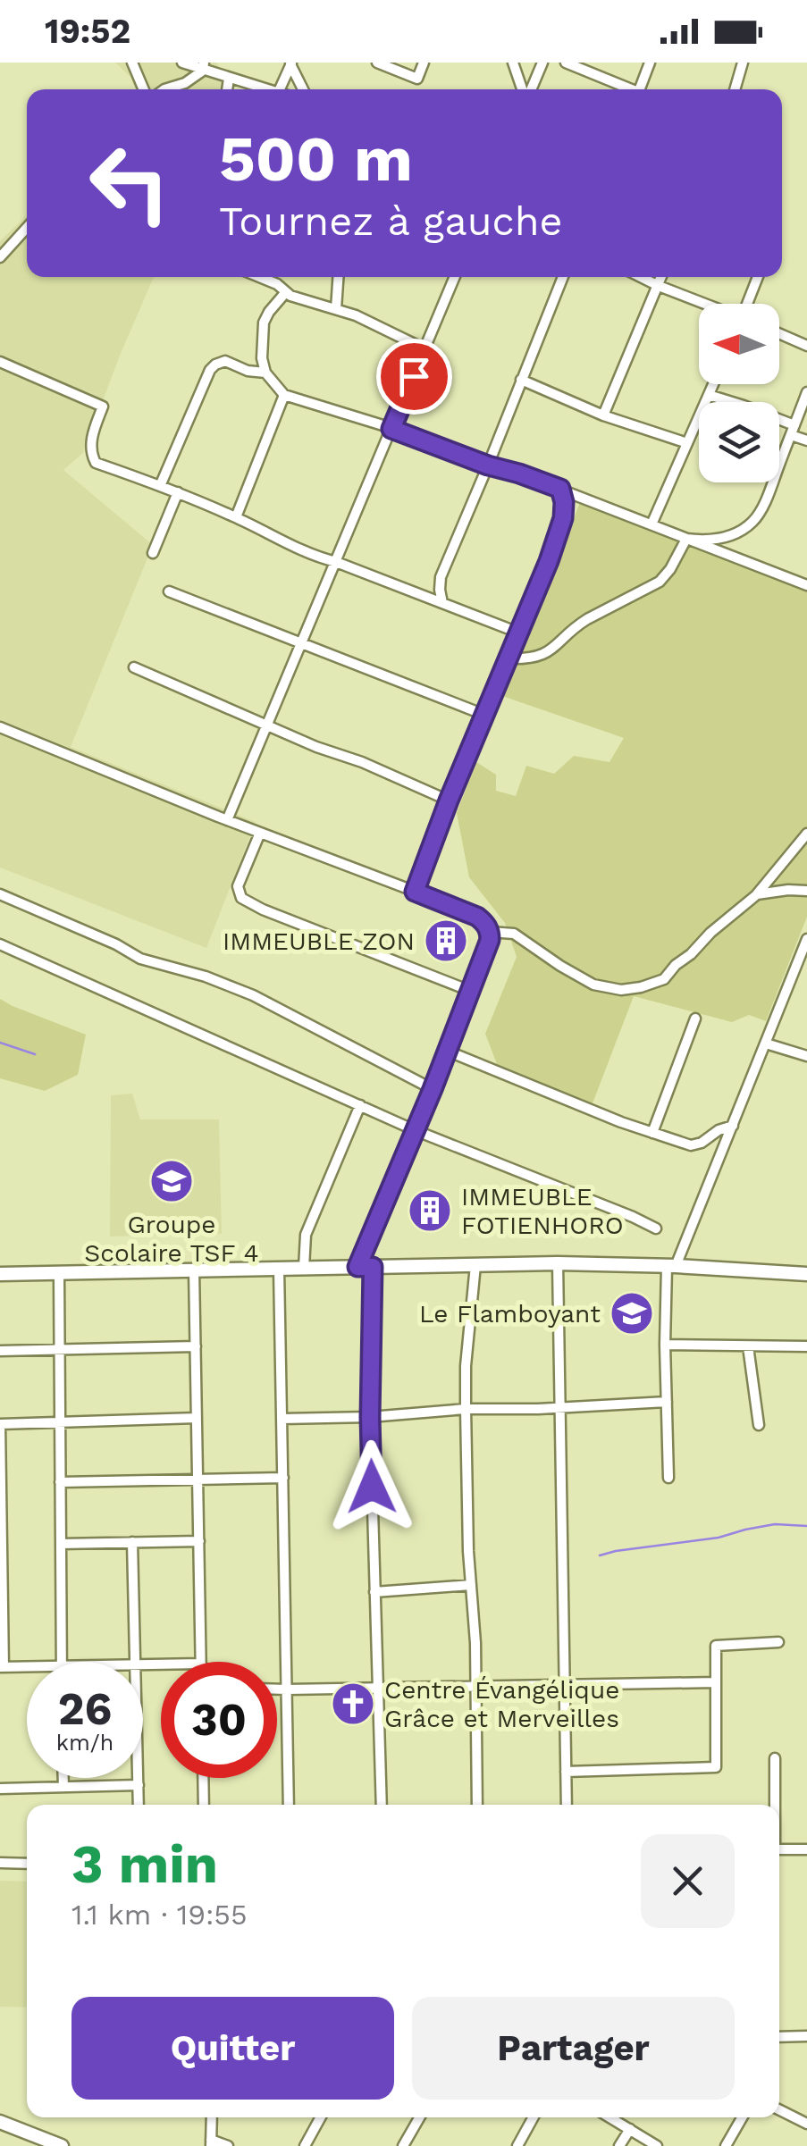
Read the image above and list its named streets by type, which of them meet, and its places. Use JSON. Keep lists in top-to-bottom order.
{
  "places": {
    "building": ["IMMEUBLE ZON", "IMMEUBLE FOTIENHORO"],
    "school or university": ["Groupe Scolaire TSF 4", "Le Flamboyant"],
    "church": ["Centre Évangélique Grâce et Merveilles"]
  },
  "north": "left",
  "page": {
    "status": "19:52",
    "turn": ["500 m", "Tournez à gauche"],
    "speed": "26 km/h",
    "limit": "30",
    "heading": ["3 min", "1.1 km · 19:55"],
    "buttons": ["Quitter", "Partager"]
  }
}
